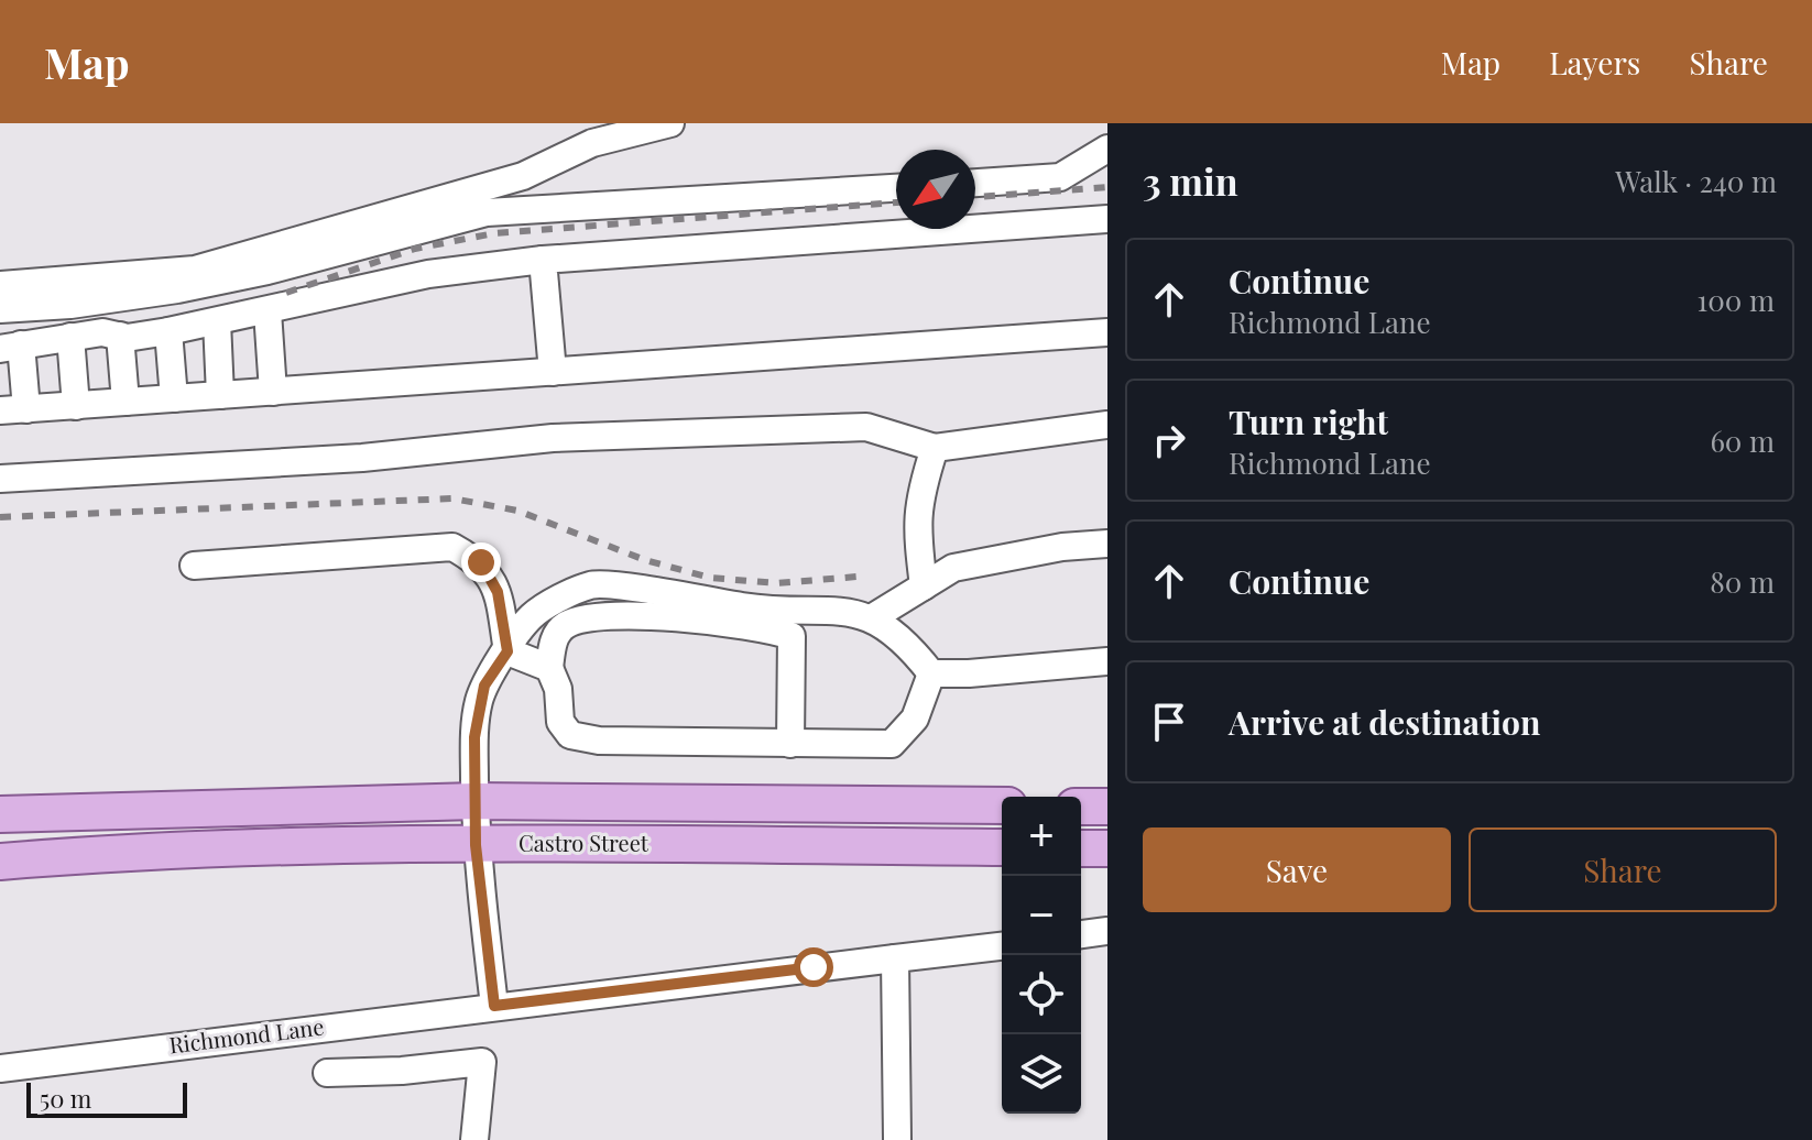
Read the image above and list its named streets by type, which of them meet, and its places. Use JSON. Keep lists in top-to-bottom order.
{
  "streets": {
    "main road": ["Castro Street"],
    "street": ["Richmond Lane"]
  },
  "scale_bar": "50 m",
  "north": "bottom left",
  "page": {
    "header": "Map",
    "nav": ["Map", "Layers", "Share"],
    "heading": ["3 min", "Walk · 240 m"],
    "list": [
      ["Continue", "Richmond Lane", "100 m"],
      ["Turn right", "Richmond Lane", "60 m"],
      ["Continue", "80 m"],
      "Arrive at destination"
    ],
    "map_buttons": ["+", "−"],
    "buttons": ["Save", "Share"],
    "scale": "50 m"
  }
}
